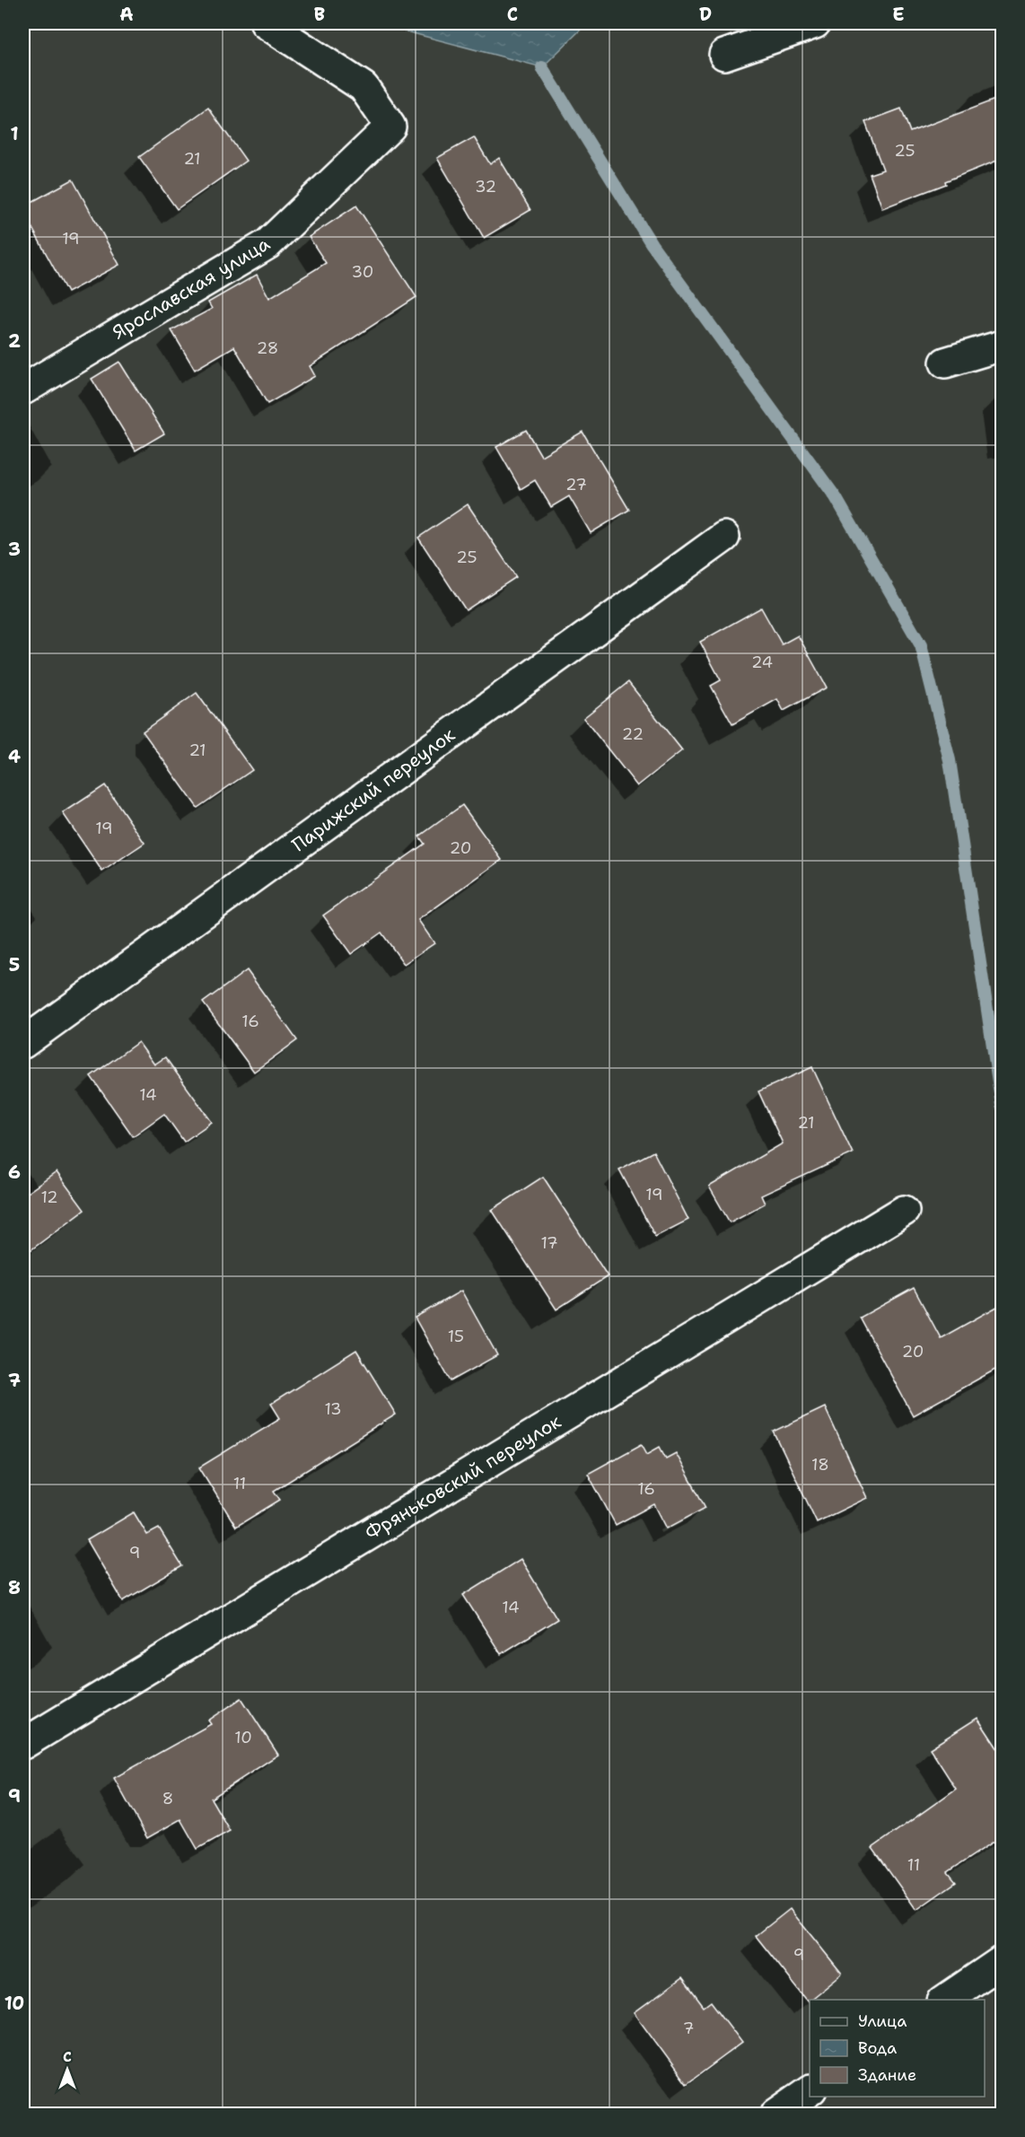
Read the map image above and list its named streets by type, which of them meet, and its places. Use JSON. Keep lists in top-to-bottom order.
{
  "streets": {
    "street": ["Ярославская улица", "Парижский переулок", "Фряньковский переулок"]
  },
  "house_numbers": [
    "25",
    "21",
    "32",
    "19",
    "30",
    "28",
    "27",
    "25",
    "24",
    "22",
    "21",
    "19",
    "20",
    "16",
    "14",
    "21",
    "19",
    "12",
    "17",
    "15",
    "20",
    "13",
    "18",
    "11",
    "16",
    "9",
    "14",
    "10",
    "8",
    "11",
    "9",
    "7"
  ],
  "legend": ["Улица", "Вода", "Здание"],
  "north": "top",
  "grid": {
    "columns": [
      "A",
      "B",
      "C",
      "D",
      "E"
    ],
    "rows": [
      "1",
      "2",
      "3",
      "4",
      "5",
      "6",
      "7",
      "8",
      "9",
      "10"
    ]
  }
}
